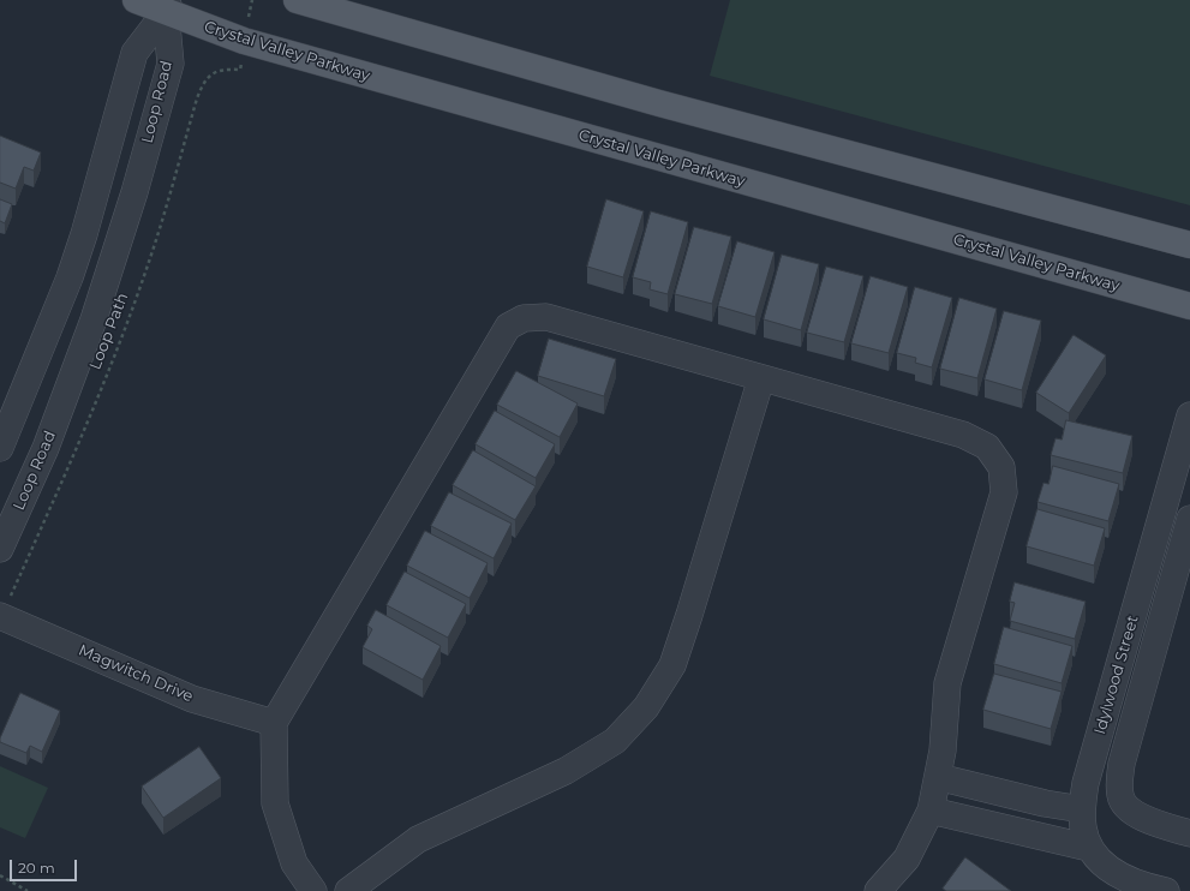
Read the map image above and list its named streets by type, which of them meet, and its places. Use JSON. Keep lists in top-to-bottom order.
{
  "streets": {
    "main road": ["Crystal Valley Parkway"],
    "street": ["Loop Road", "Magwitch Drive", "Idylwood Street"],
    "path": ["Loop Path"]
  },
  "crossings": [
    ["Crystal Valley Parkway", "Loop Road"],
    ["Loop Path", "Magwitch Drive"]
  ],
  "scale_bar": "20 m"
}
